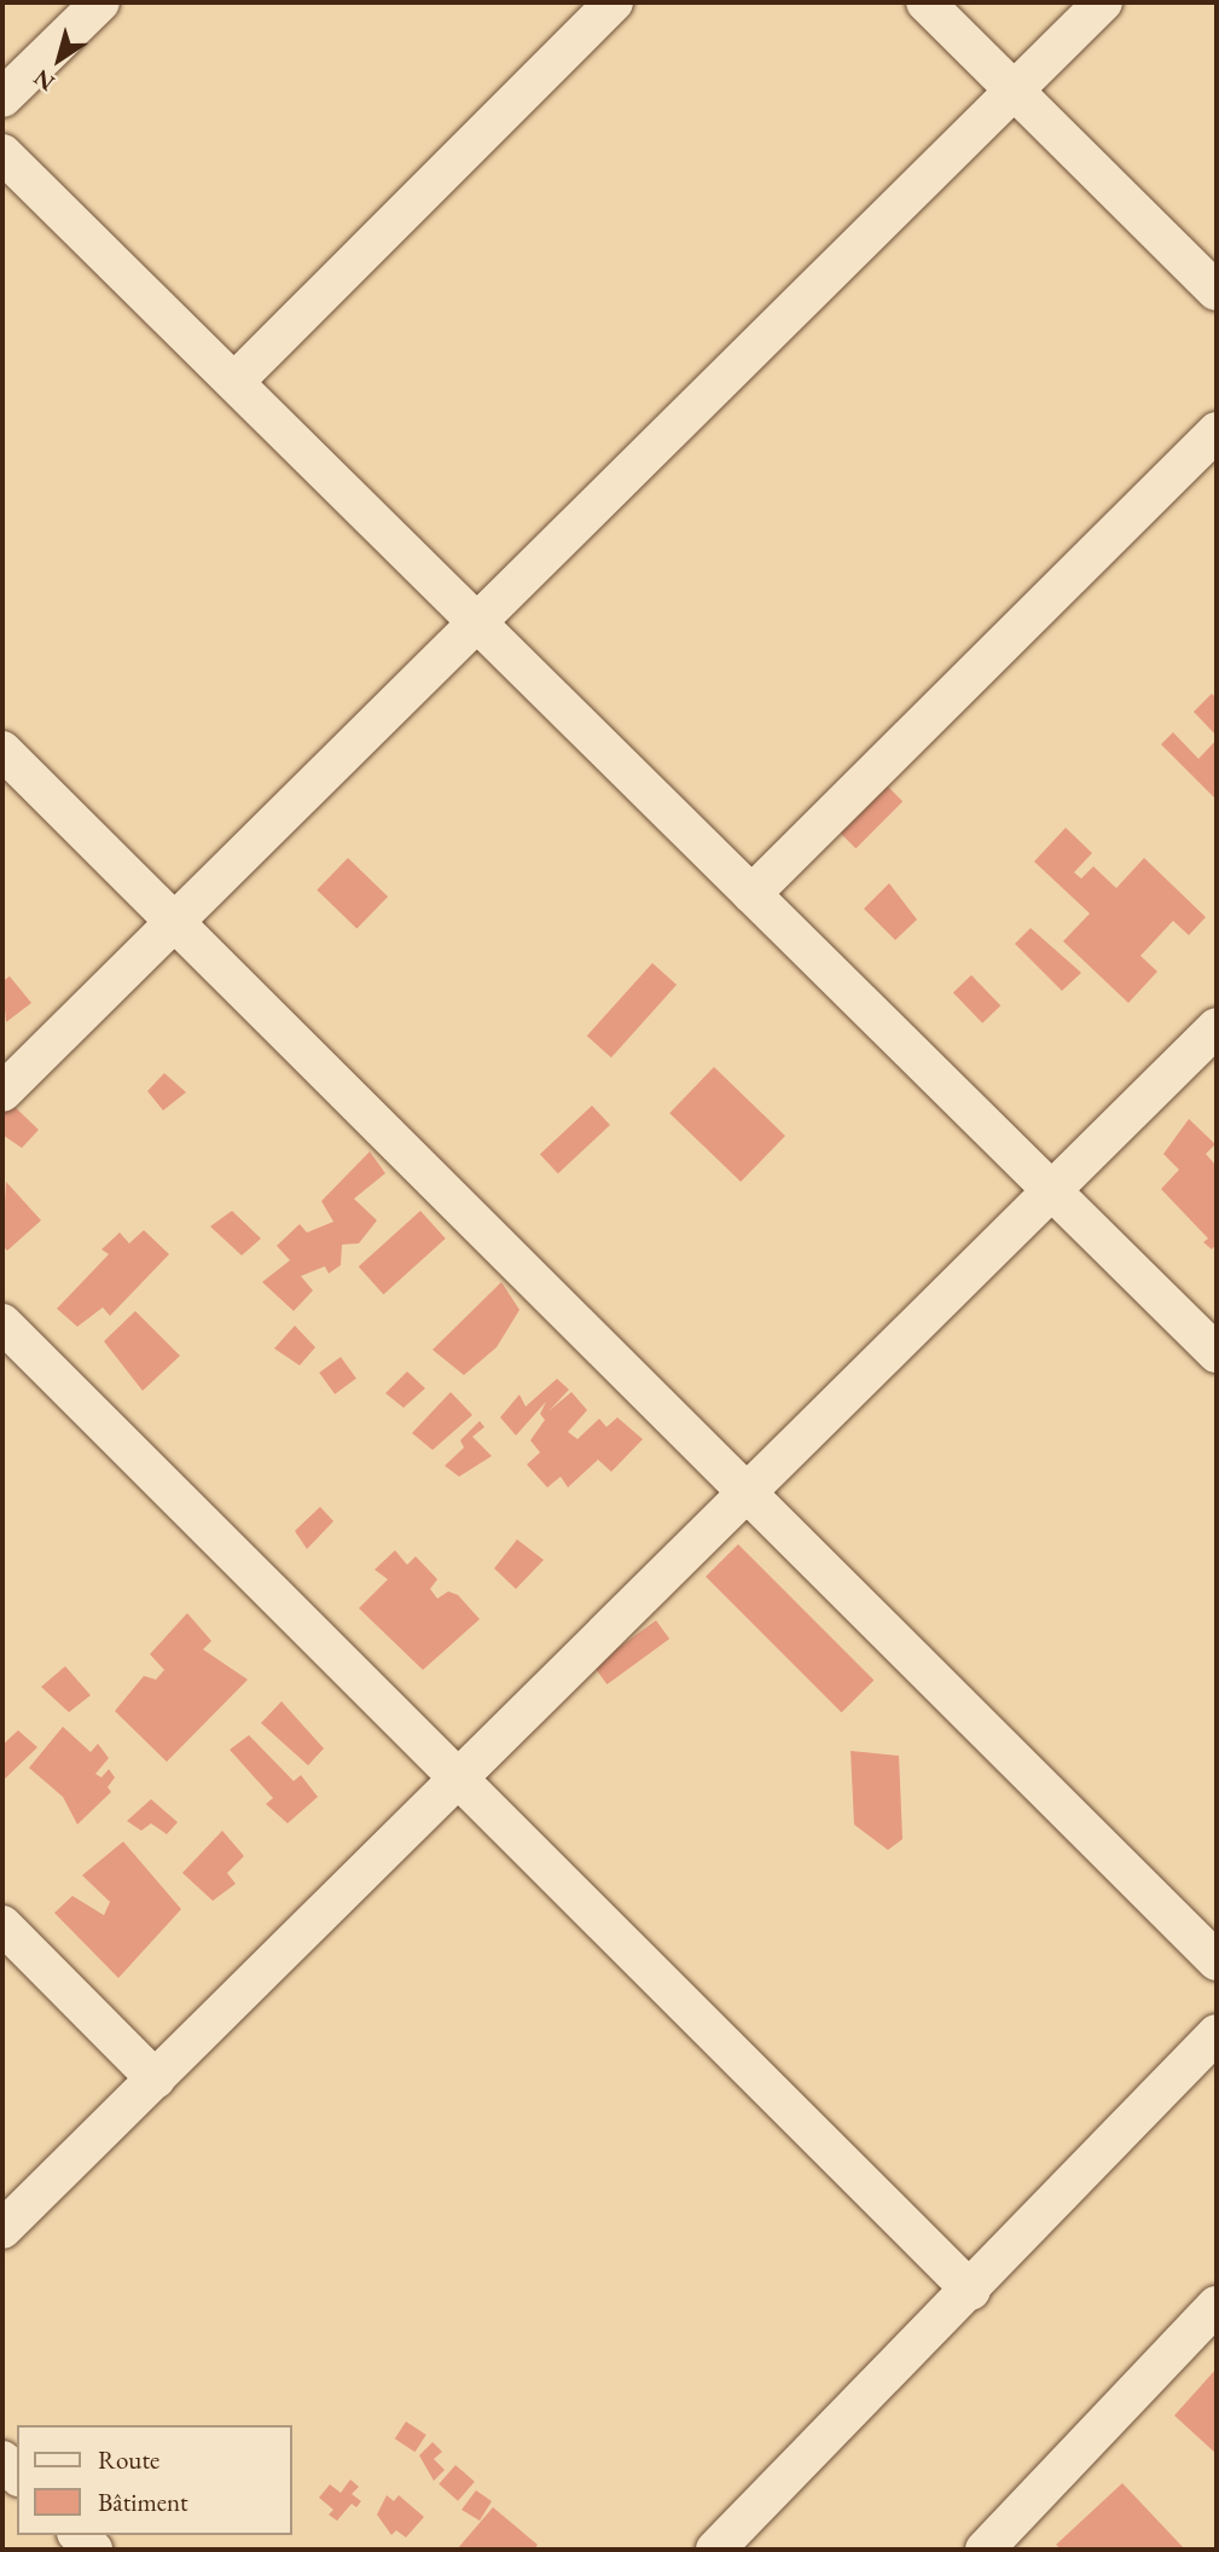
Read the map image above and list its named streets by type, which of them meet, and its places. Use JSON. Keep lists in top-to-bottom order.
{
  "legend": ["Route", "Bâtiment"],
  "north": "bottom left"
}
